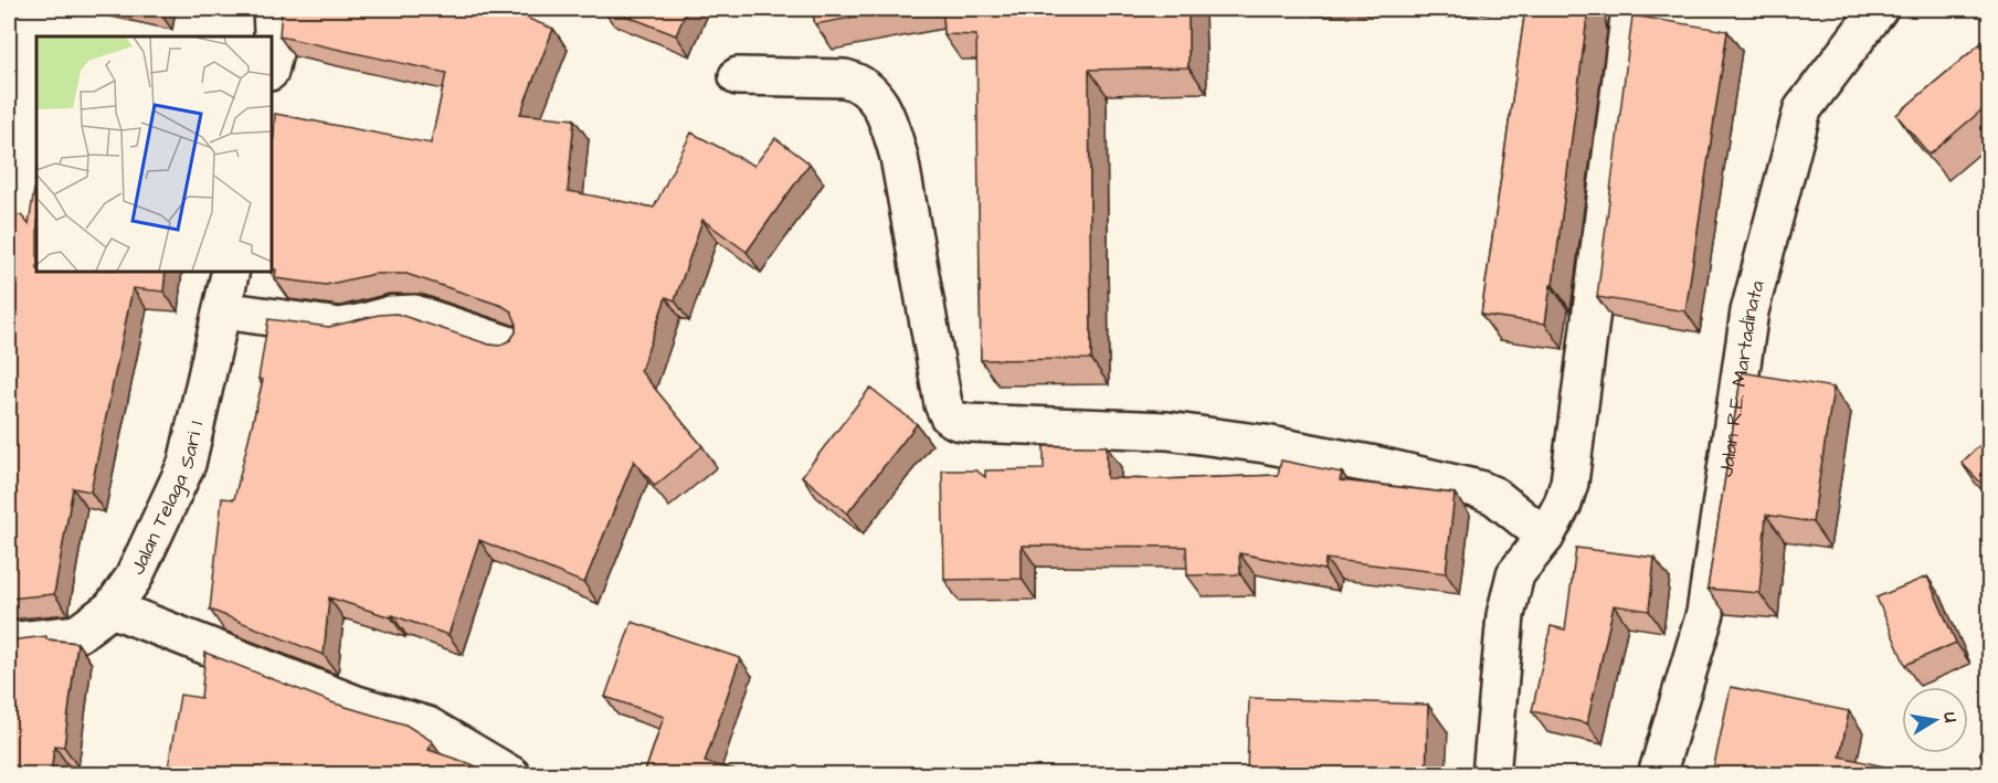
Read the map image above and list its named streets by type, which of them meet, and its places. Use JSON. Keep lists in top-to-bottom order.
{
  "streets": {
    "street": ["Jalan R.E. Martadinata", "Jalan Telaga Sari 1"]
  },
  "north": "right"
}
